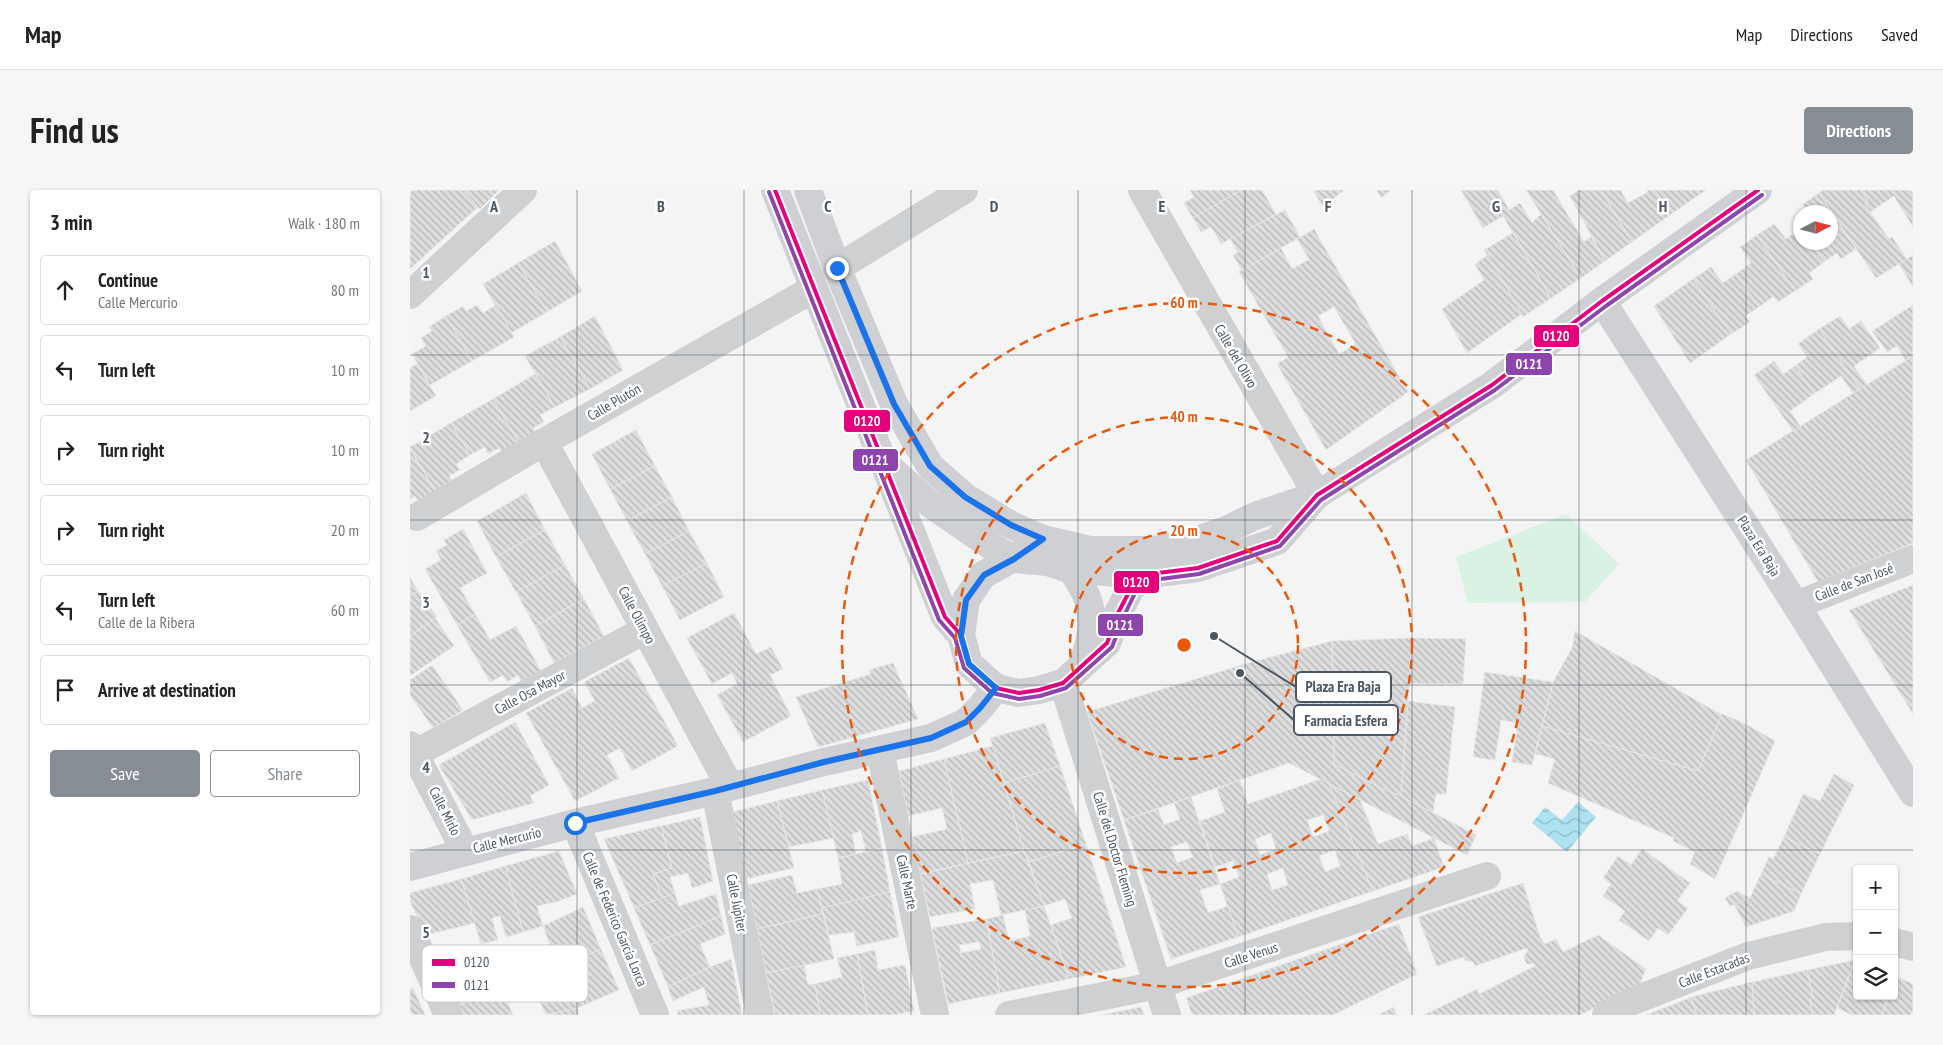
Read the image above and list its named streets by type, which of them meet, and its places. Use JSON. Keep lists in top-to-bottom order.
{
  "streets": {
    "street": [
      "Calle del Olivo",
      "Calle Plutón",
      "Plaza Era Baja",
      "Calle de San José",
      "Calle Olimpo",
      "Calle Osa Mayor",
      "Calle Mirlo",
      "Calle Mercurio",
      "Calle del Doctor Fleming",
      "Calle Marte",
      "Calle Júpiter",
      "Calle de Federico García Lorca",
      "Calle Venus",
      "Calle Estacadas"
    ]
  },
  "crossings": [
    ["Calle Plutón", "Calle Olimpo"],
    ["Plaza Era Baja", "Calle de San José"],
    ["Calle Olimpo", "Calle Osa Mayor"],
    ["Calle Olimpo", "Calle Mercurio"],
    ["Calle Olimpo", "Calle Júpiter"],
    ["Calle Osa Mayor", "Calle Mirlo"],
    ["Calle Mirlo", "Calle Mercurio"],
    ["Calle Mercurio", "Calle del Doctor Fleming"],
    ["Calle Mercurio", "Calle Marte"],
    ["Calle Mercurio", "Calle Júpiter"],
    ["Calle Mercurio", "Calle de Federico García Lorca"],
    ["Calle del Doctor Fleming", "Calle Venus"]
  ],
  "places": ["Plaza Era Baja", "Farmacia Esfera"],
  "lines": ["transit line 0120", "transit line 0121"],
  "legend": ["0120", "0121"],
  "north": "right",
  "page": {
    "header": "Map",
    "nav": ["Map", "Directions", "Saved"],
    "title": "Find us",
    "buttons": [
      "Directions",
      ["Save", "Share"]
    ],
    "heading": ["3 min", "Walk · 180 m"],
    "list": [
      ["Continue", "Calle Mercurio", "80 m"],
      ["Turn left", "10 m"],
      ["Turn right", "10 m"],
      ["Turn right", "20 m"],
      ["Turn left", "Calle de la Ribera", "60 m"],
      "Arrive at destination"
    ],
    "map_buttons": ["+", "−"]
  },
  "grid": {
    "columns": [
      "A",
      "B",
      "C",
      "D",
      "E",
      "F",
      "G",
      "H"
    ],
    "rows": [
      "1",
      "2",
      "3",
      "4",
      "5"
    ]
  },
  "rings": ["60 m", "40 m", "20 m"]
}
